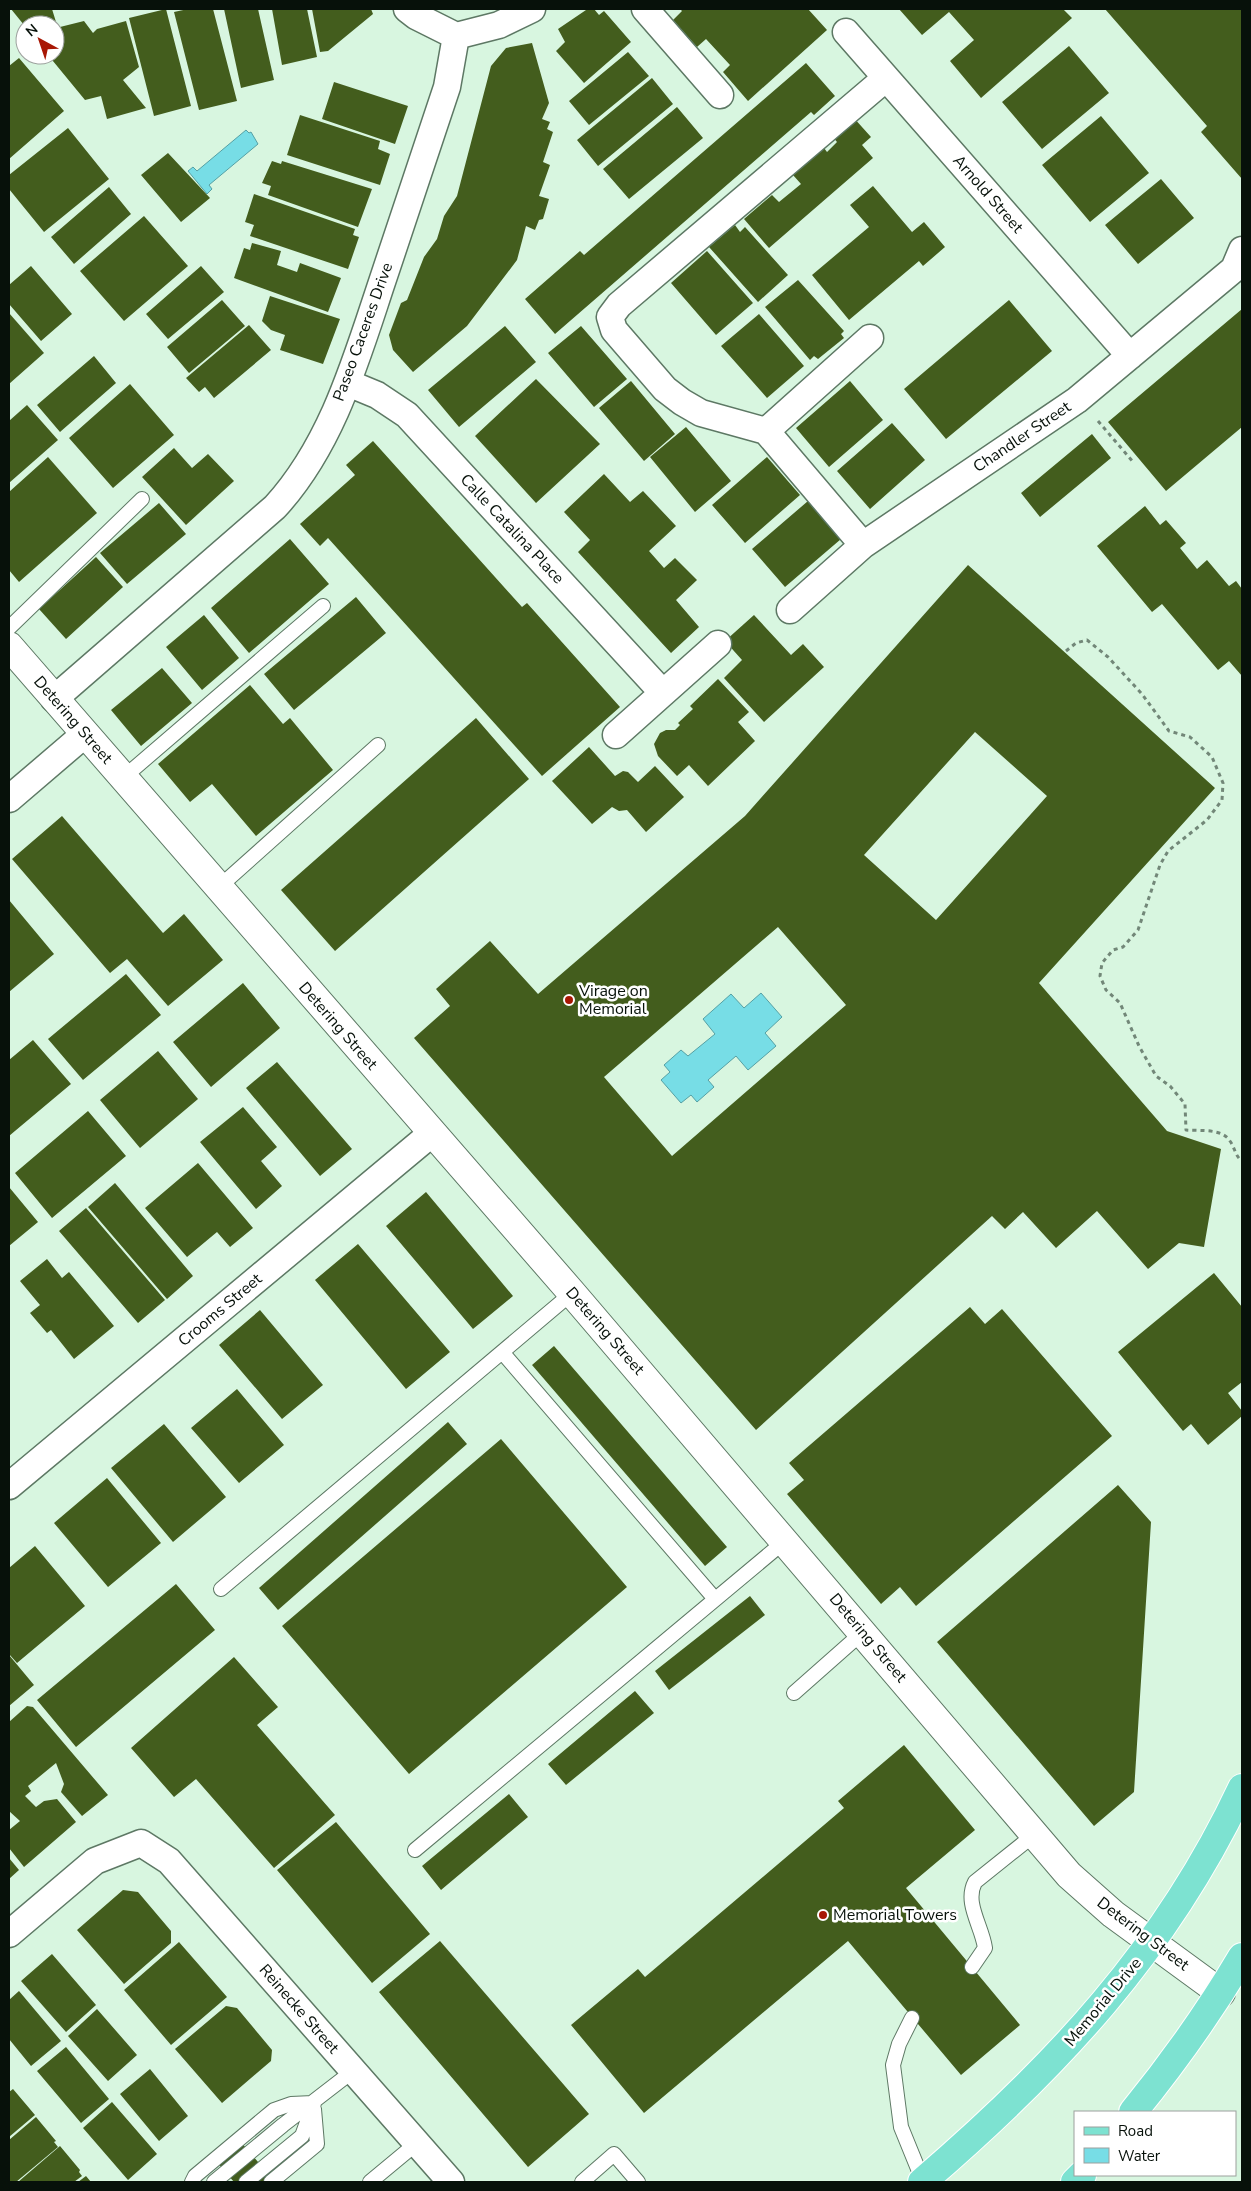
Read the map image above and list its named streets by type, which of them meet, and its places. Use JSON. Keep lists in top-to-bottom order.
{
  "streets": {
    "main road": ["Memorial Drive"],
    "street": [
      "Arnold Street",
      "Paseo Caceres Drive",
      "Chandler Street",
      "Calle Catalina Place",
      "Detering Street",
      "Crooms Street",
      "Reinecke Street"
    ]
  },
  "crossings": [
    ["Arnold Street", "Chandler Street"],
    ["Paseo Caceres Drive", "Calle Catalina Place"],
    ["Paseo Caceres Drive", "Detering Street"],
    ["Detering Street", "Crooms Street"],
    ["Detering Street", "Memorial Drive"]
  ],
  "places": ["Virage on Memorial", "Memorial Towers"],
  "legend": ["Road", "Water"],
  "north": "top left"
}
